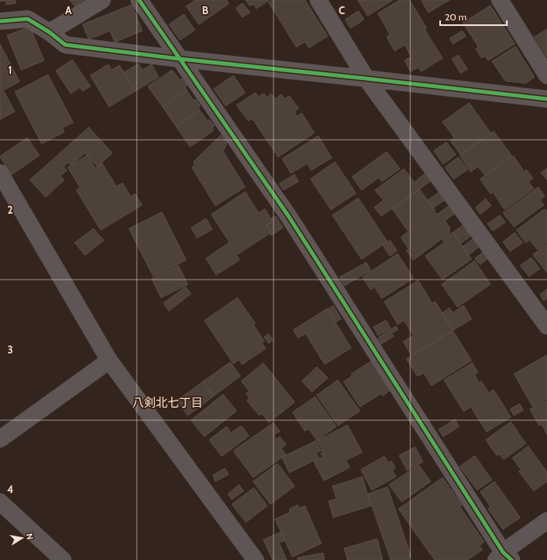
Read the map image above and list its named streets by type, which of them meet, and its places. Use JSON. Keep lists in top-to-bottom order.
{
  "districts": ["八剣北七丁目"],
  "scale_bar": "20 m",
  "north": "right",
  "grid": {
    "columns": ["A", "B", "C"],
    "rows": [
      "1",
      "2",
      "3",
      "4"
    ]
  }
}
